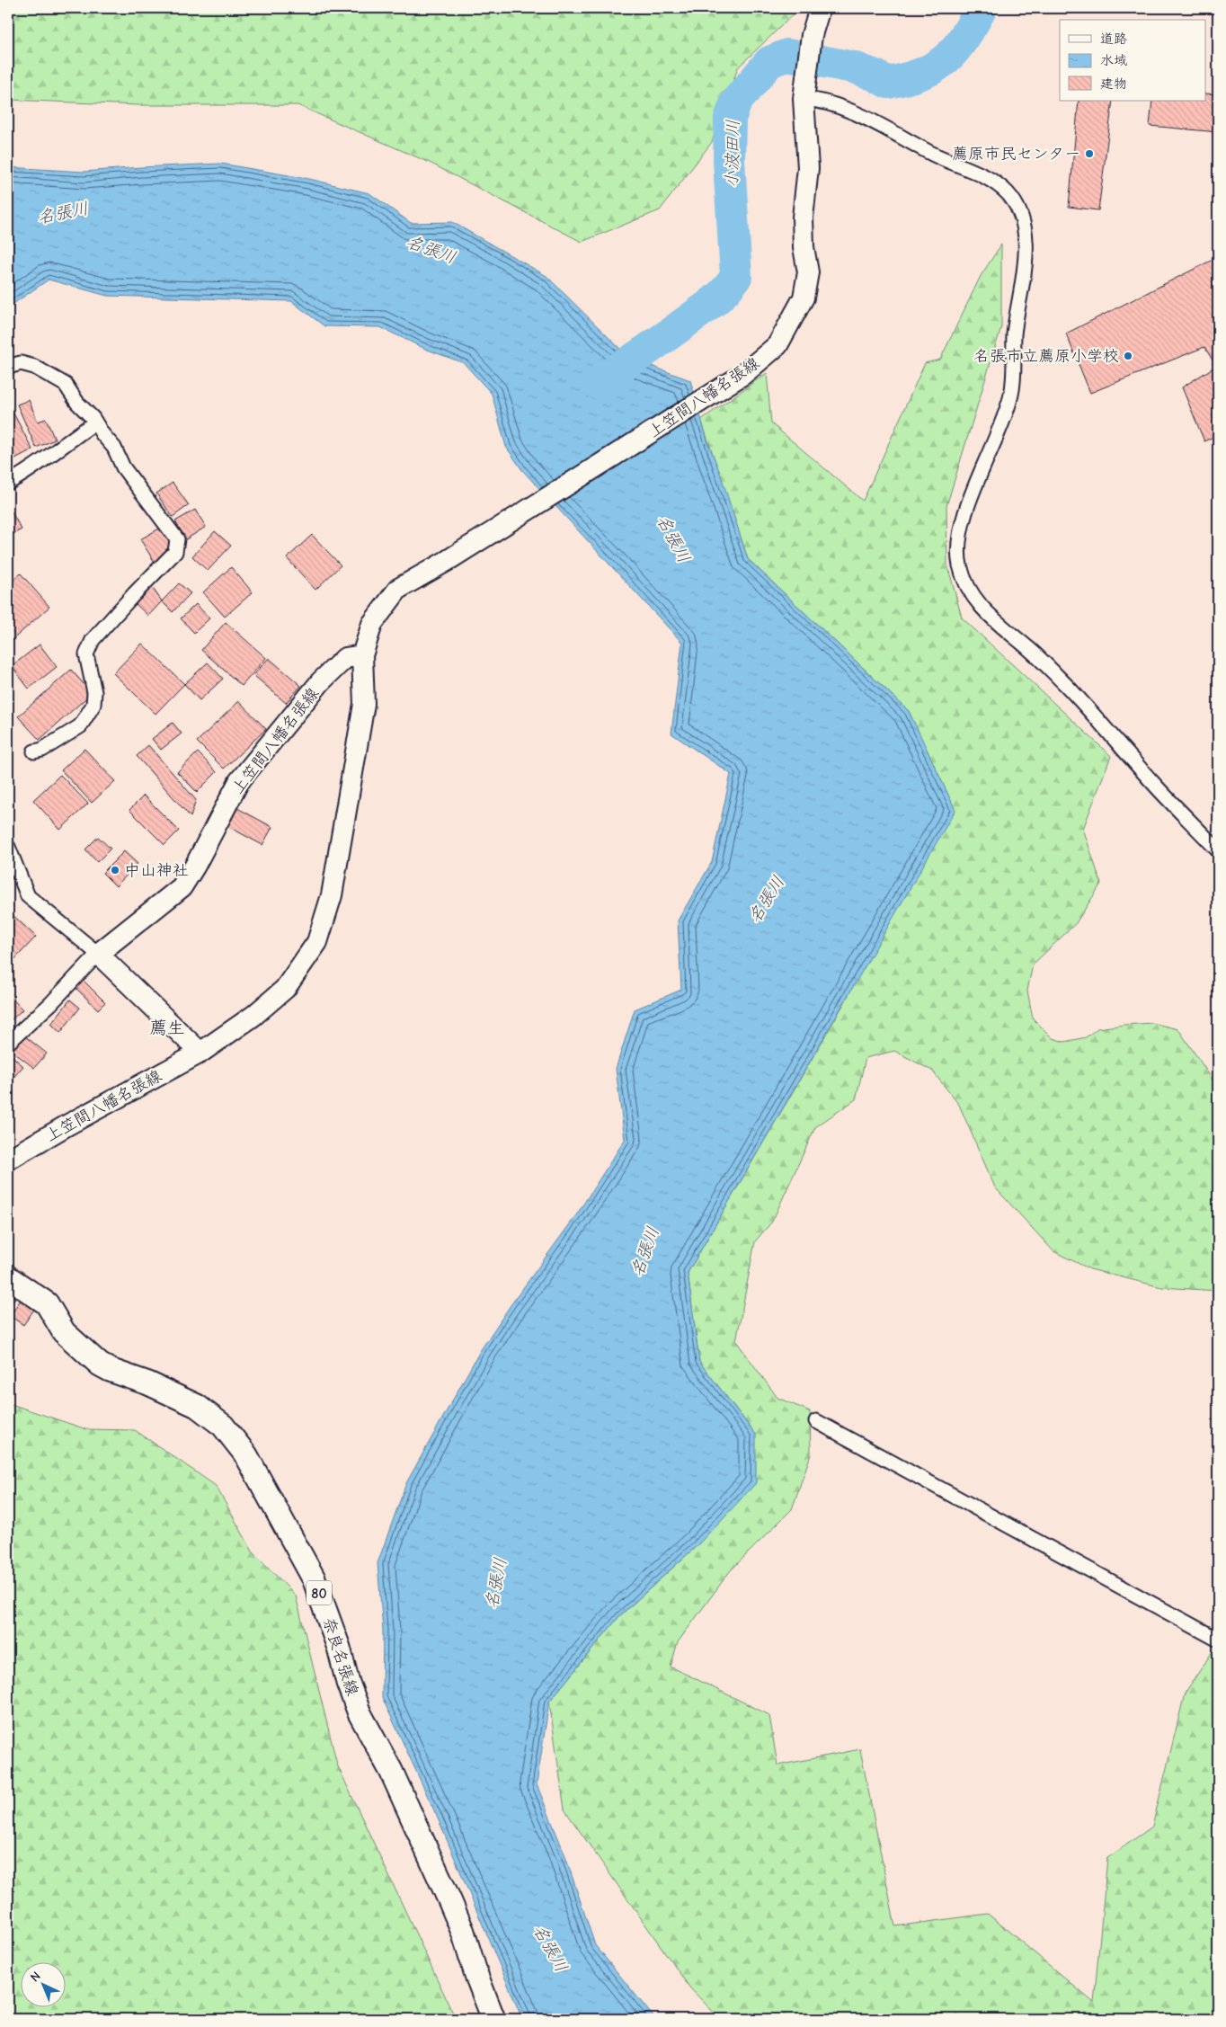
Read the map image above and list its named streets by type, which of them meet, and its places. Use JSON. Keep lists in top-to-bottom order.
{
  "streets": {
    "main road": ["上笠間八幡名張線", "80", "奈良名張線"]
  },
  "districts": ["薦生"],
  "water": ["小波田川", "名張川"],
  "places": ["薦原市民センター", "名張市立薦原小学校", "中山神社"],
  "legend": ["道路", "水域", "建物"],
  "north": "top left"
}
